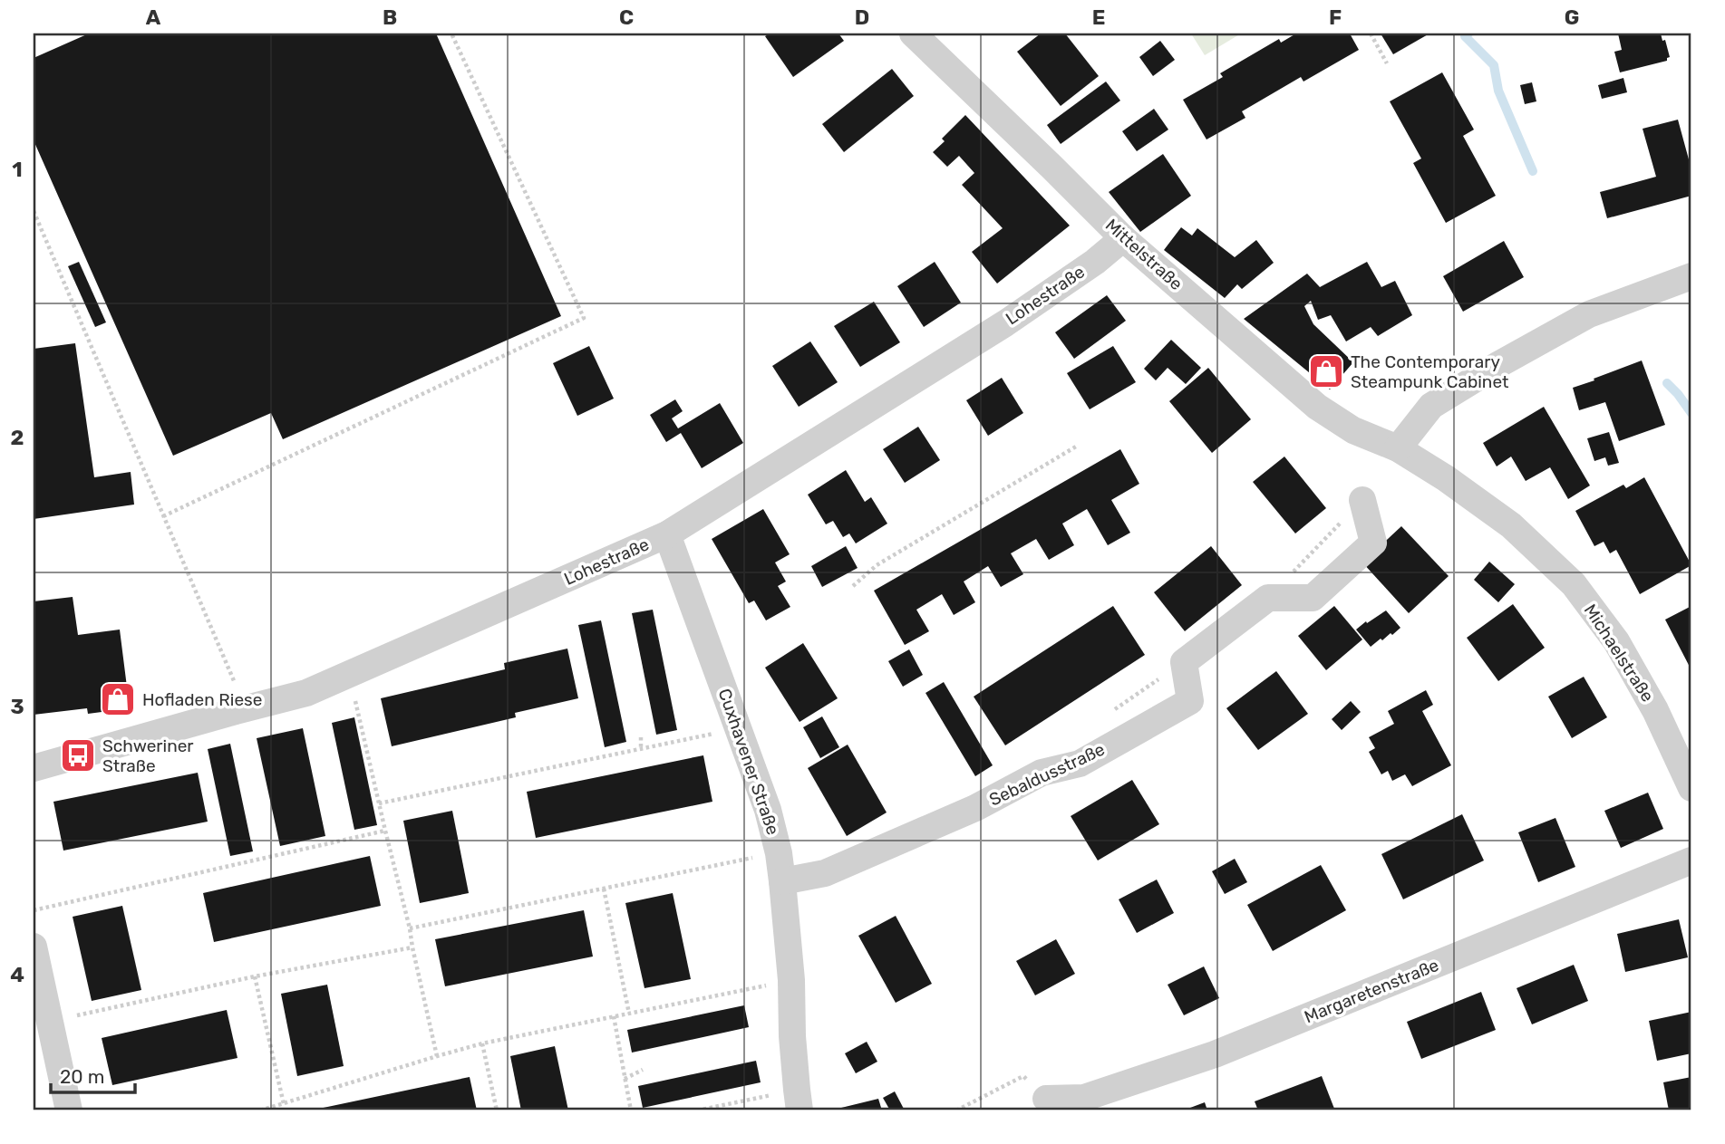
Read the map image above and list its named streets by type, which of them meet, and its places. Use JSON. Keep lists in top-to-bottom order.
{
  "streets": {
    "street": [
      "Mittelstraße",
      "Lohestraße",
      "Michaelstraße",
      "Cuxhavener Straße",
      "Sebaldusstraße",
      "Margaretenstraße"
    ]
  },
  "crossings": [
    ["Mittelstraße", "Lohestraße"],
    ["Mittelstraße", "Michaelstraße"],
    ["Lohestraße", "Cuxhavener Straße"],
    ["Cuxhavener Straße", "Sebaldusstraße"]
  ],
  "places": {
    "shop": ["The Contemporary Steampunk Cabinet", "Hofladen Riese"],
    "bus stop": ["Schweriner Straße"]
  },
  "scale_bar": "20 m",
  "grid": {
    "columns": [
      "A",
      "B",
      "C",
      "D",
      "E",
      "F",
      "G"
    ],
    "rows": [
      "1",
      "2",
      "3",
      "4"
    ]
  }
}
